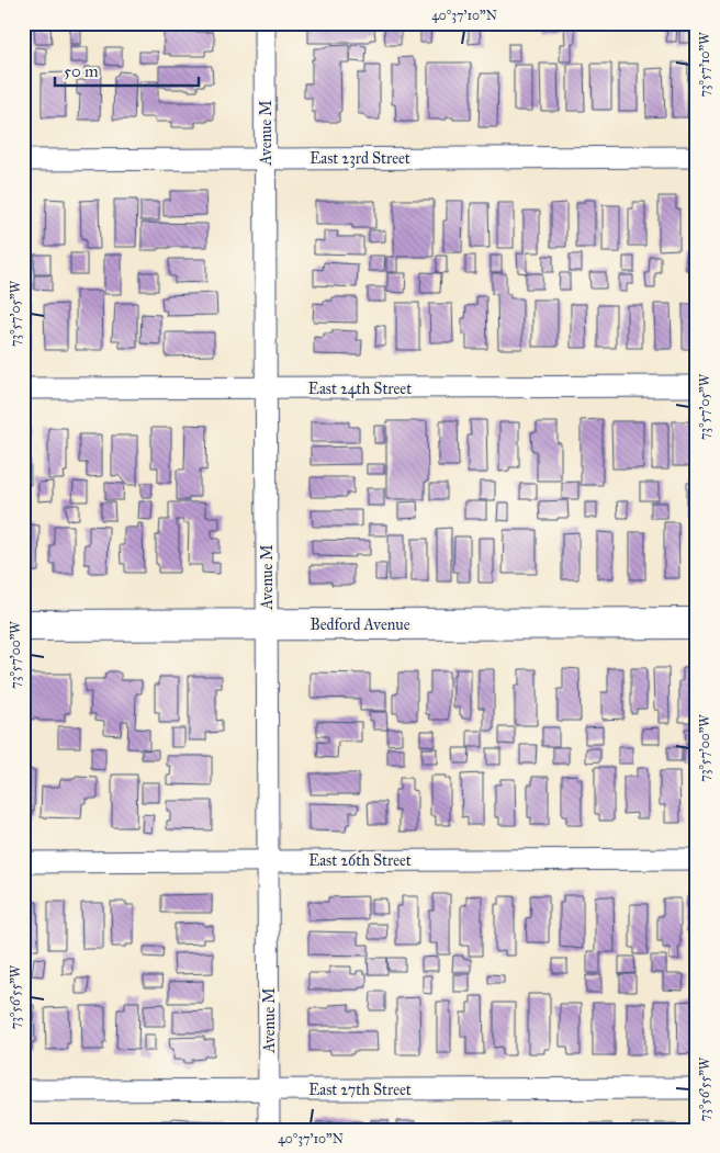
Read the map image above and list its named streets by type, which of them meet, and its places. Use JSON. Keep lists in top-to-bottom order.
{
  "streets": {
    "main road": ["Bedford Avenue"],
    "street": [
      "Avenue M",
      "East 23rd Street",
      "East 24th Street",
      "East 26th Street",
      "East 27th Street"
    ]
  },
  "crossings": [
    ["Avenue M", "East 23rd Street"],
    ["Avenue M", "East 24th Street"],
    ["Avenue M", "Bedford Avenue"],
    ["Avenue M", "East 26th Street"],
    ["Avenue M", "East 27th Street"]
  ],
  "scale_bar": "50 m",
  "coordinates": [
    "40°37'10\"N",
    "73°57'10\"W",
    "73°57'05\"W",
    "73°57'00\"W",
    "73°56'55\"W"
  ]
}
